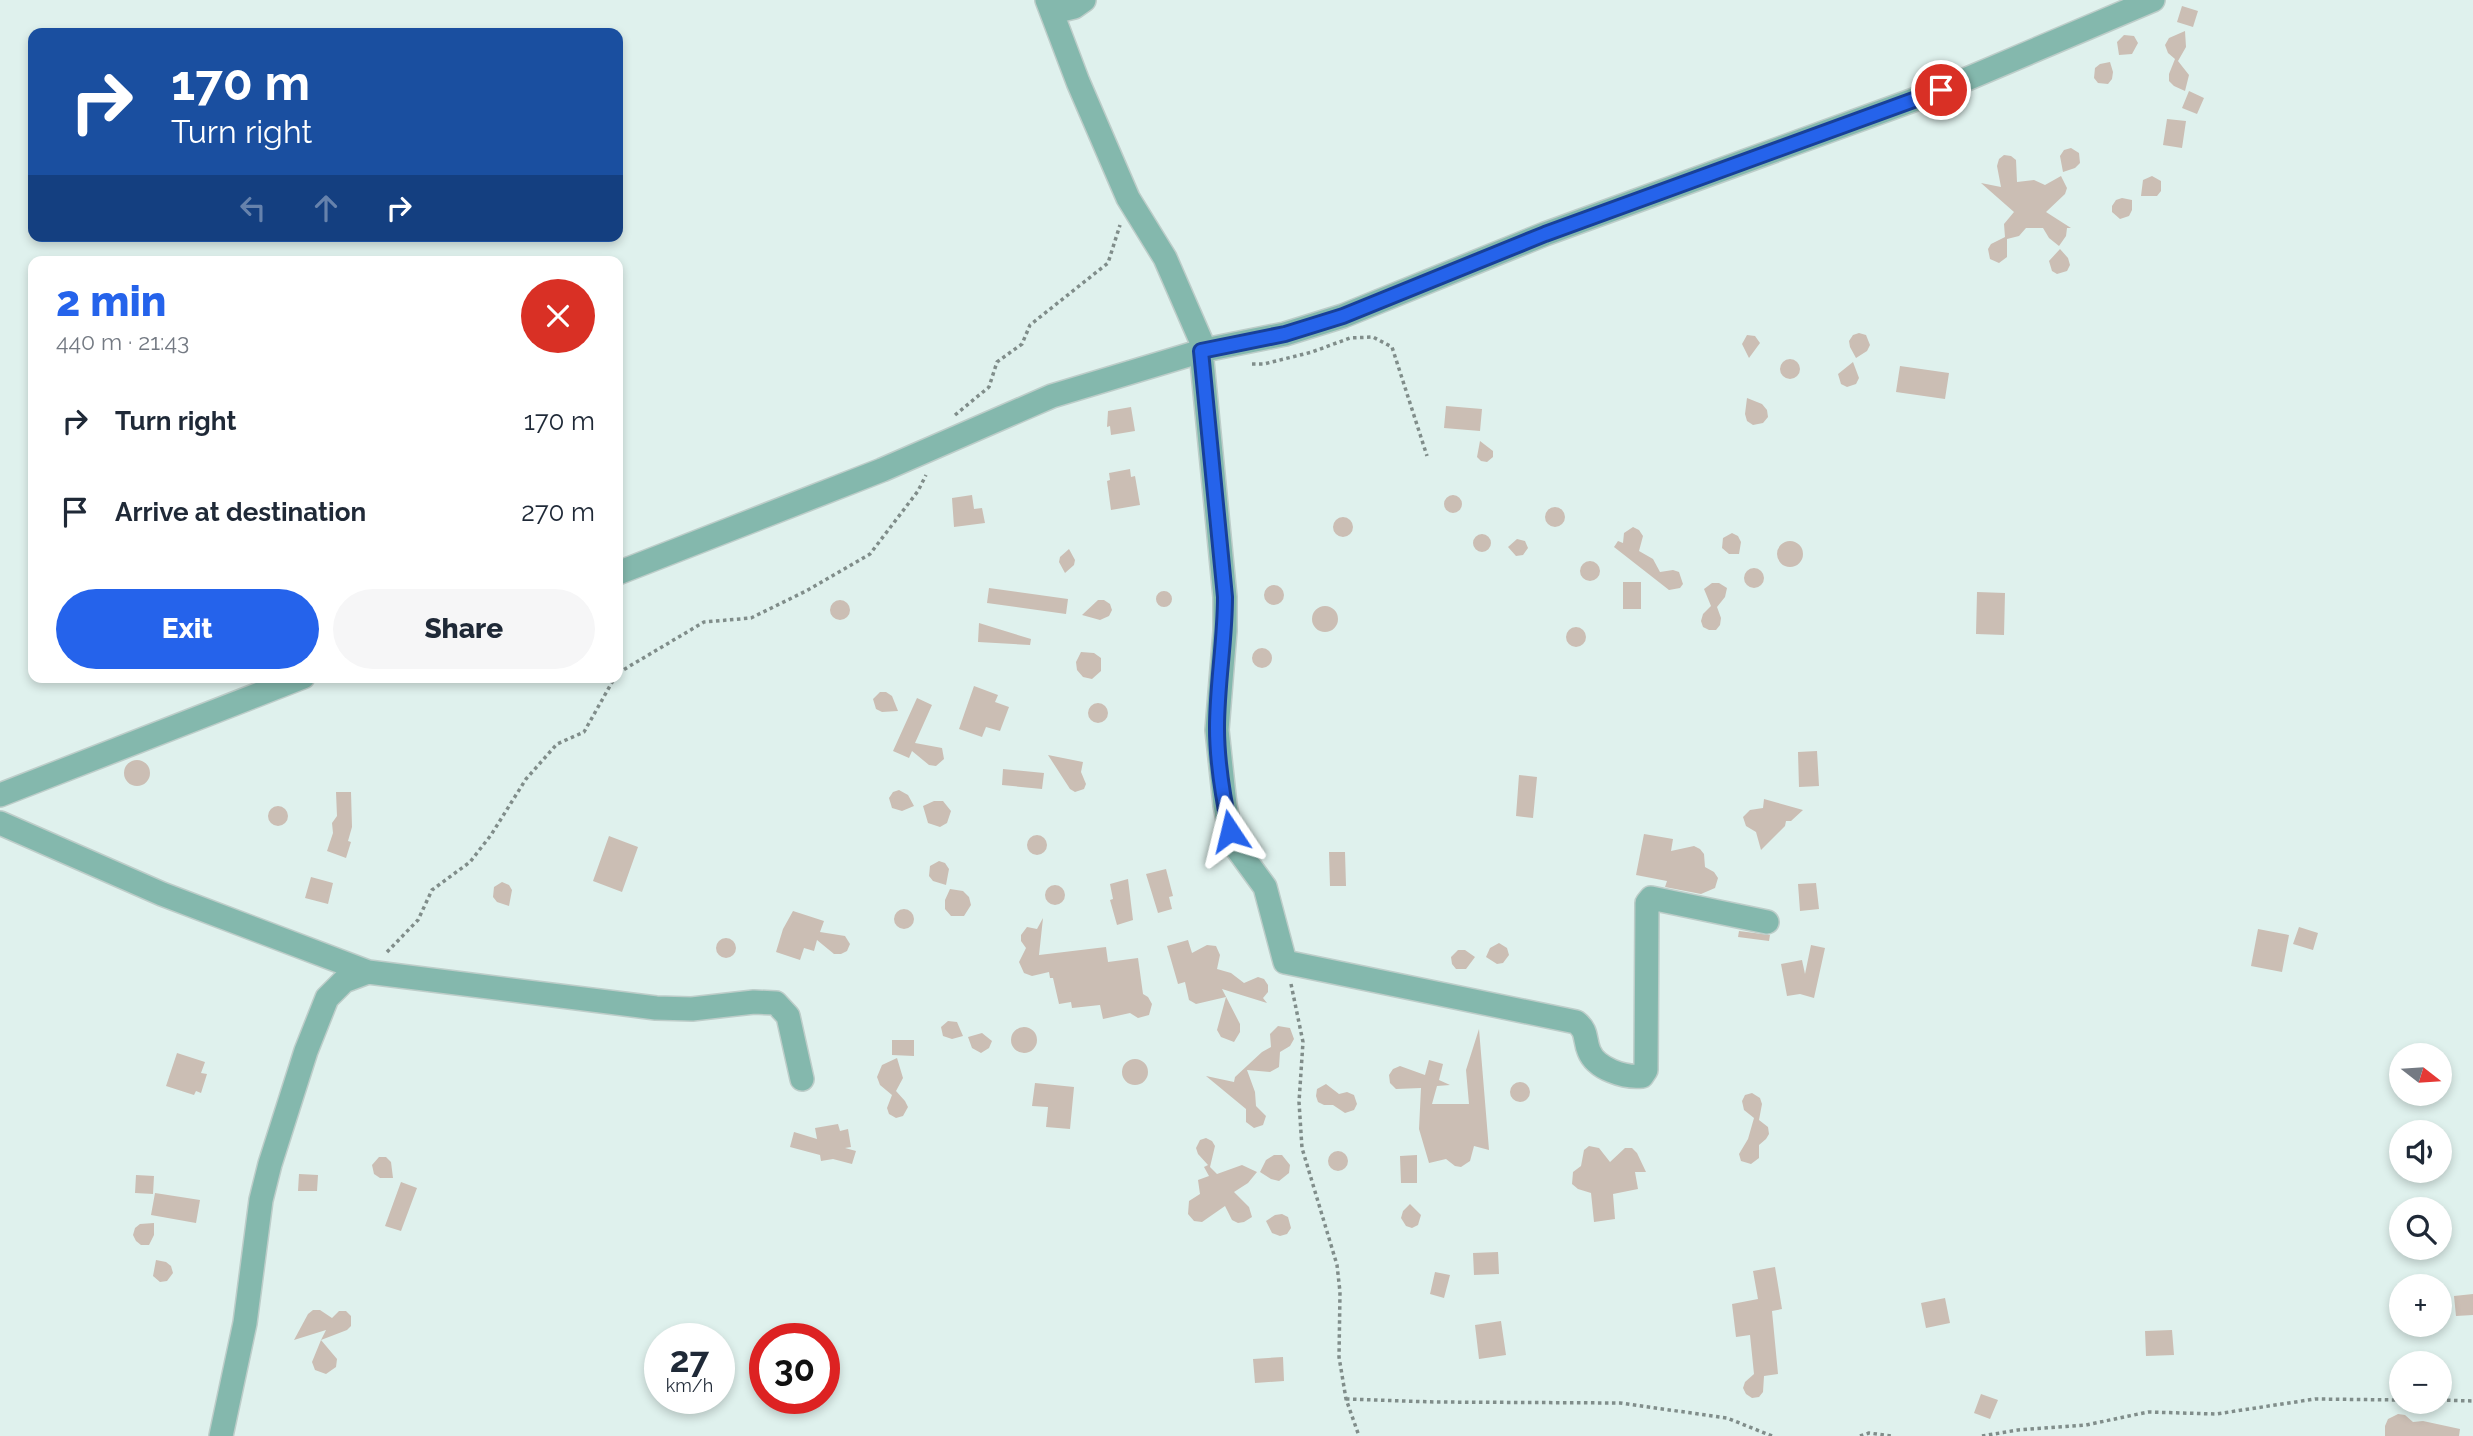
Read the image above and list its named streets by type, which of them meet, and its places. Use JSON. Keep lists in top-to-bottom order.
{
  "north": "right",
  "page": {
    "turn": ["170 m", "Turn right"],
    "heading": ["2 min", "440 m · 21:43"],
    "list": [
      {
        "name": "Turn right",
        "value": "170 m"
      },
      {
        "name": "Arrive at destination",
        "value": "270 m"
      }
    ],
    "buttons": ["Exit", "Share"],
    "map_buttons": ["+", "−"],
    "speed": "27 km/h",
    "limit": "30"
  }
}
